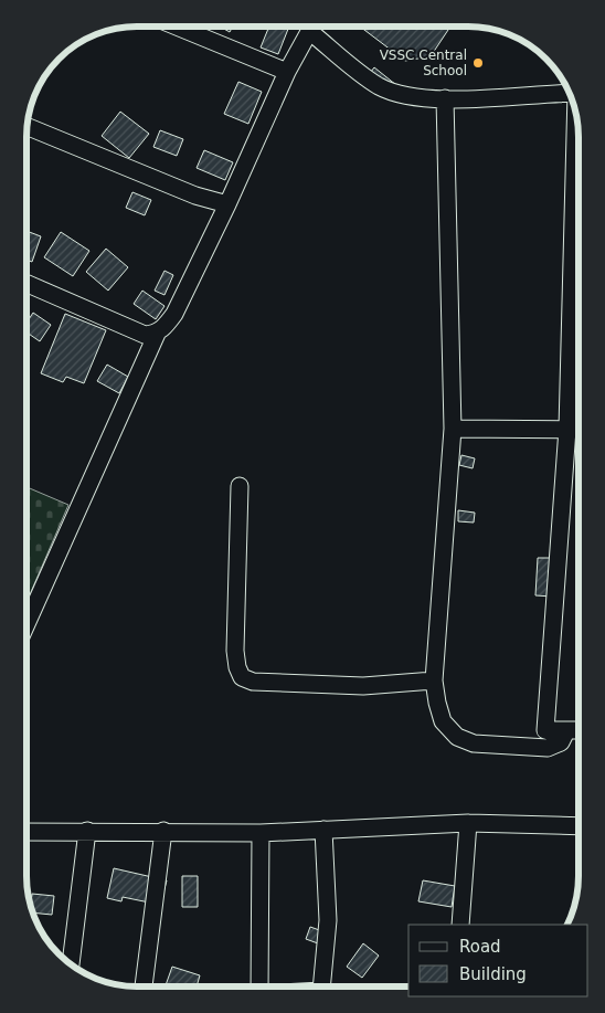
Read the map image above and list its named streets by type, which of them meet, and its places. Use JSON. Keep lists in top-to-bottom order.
{
  "places": ["VSSC Central School"],
  "legend": ["Road", "Building"]
}
